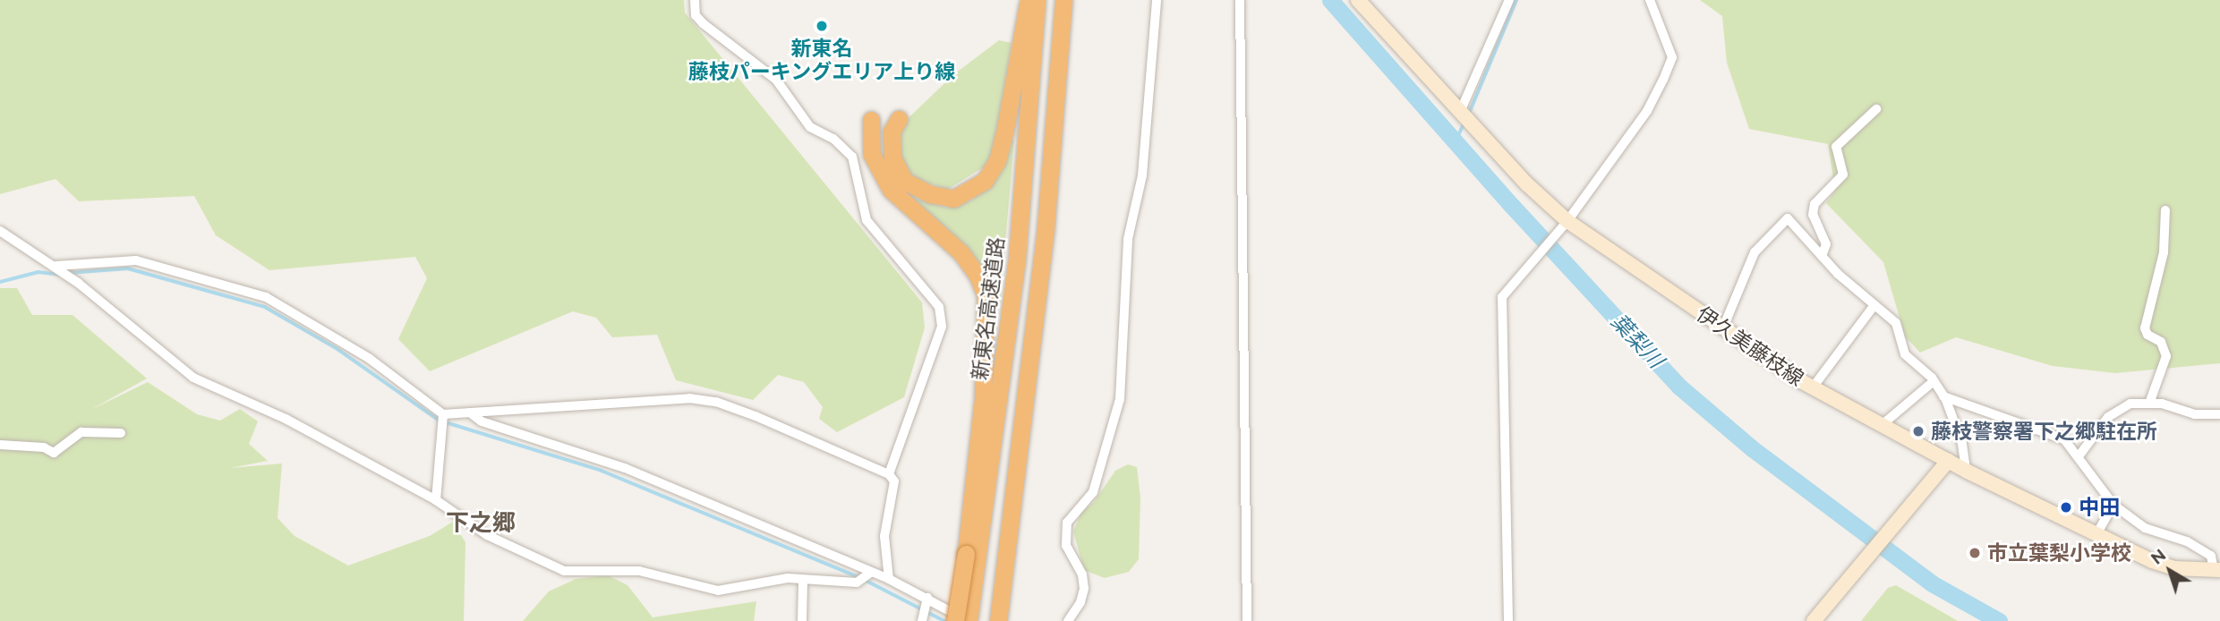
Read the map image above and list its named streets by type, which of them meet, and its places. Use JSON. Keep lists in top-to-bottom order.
{
  "streets": {
    "highway": ["新東名高速道路"],
    "main road": ["伊久美藤枝線"]
  },
  "districts": ["下之郷"],
  "water": ["葉梨川"],
  "places": [
    "新東名 藤枝パーキングエリア上り線",
    "藤枝警察署下之郷駐在所",
    "中田",
    "市立葉梨小学校"
  ],
  "north": "top left"
}
